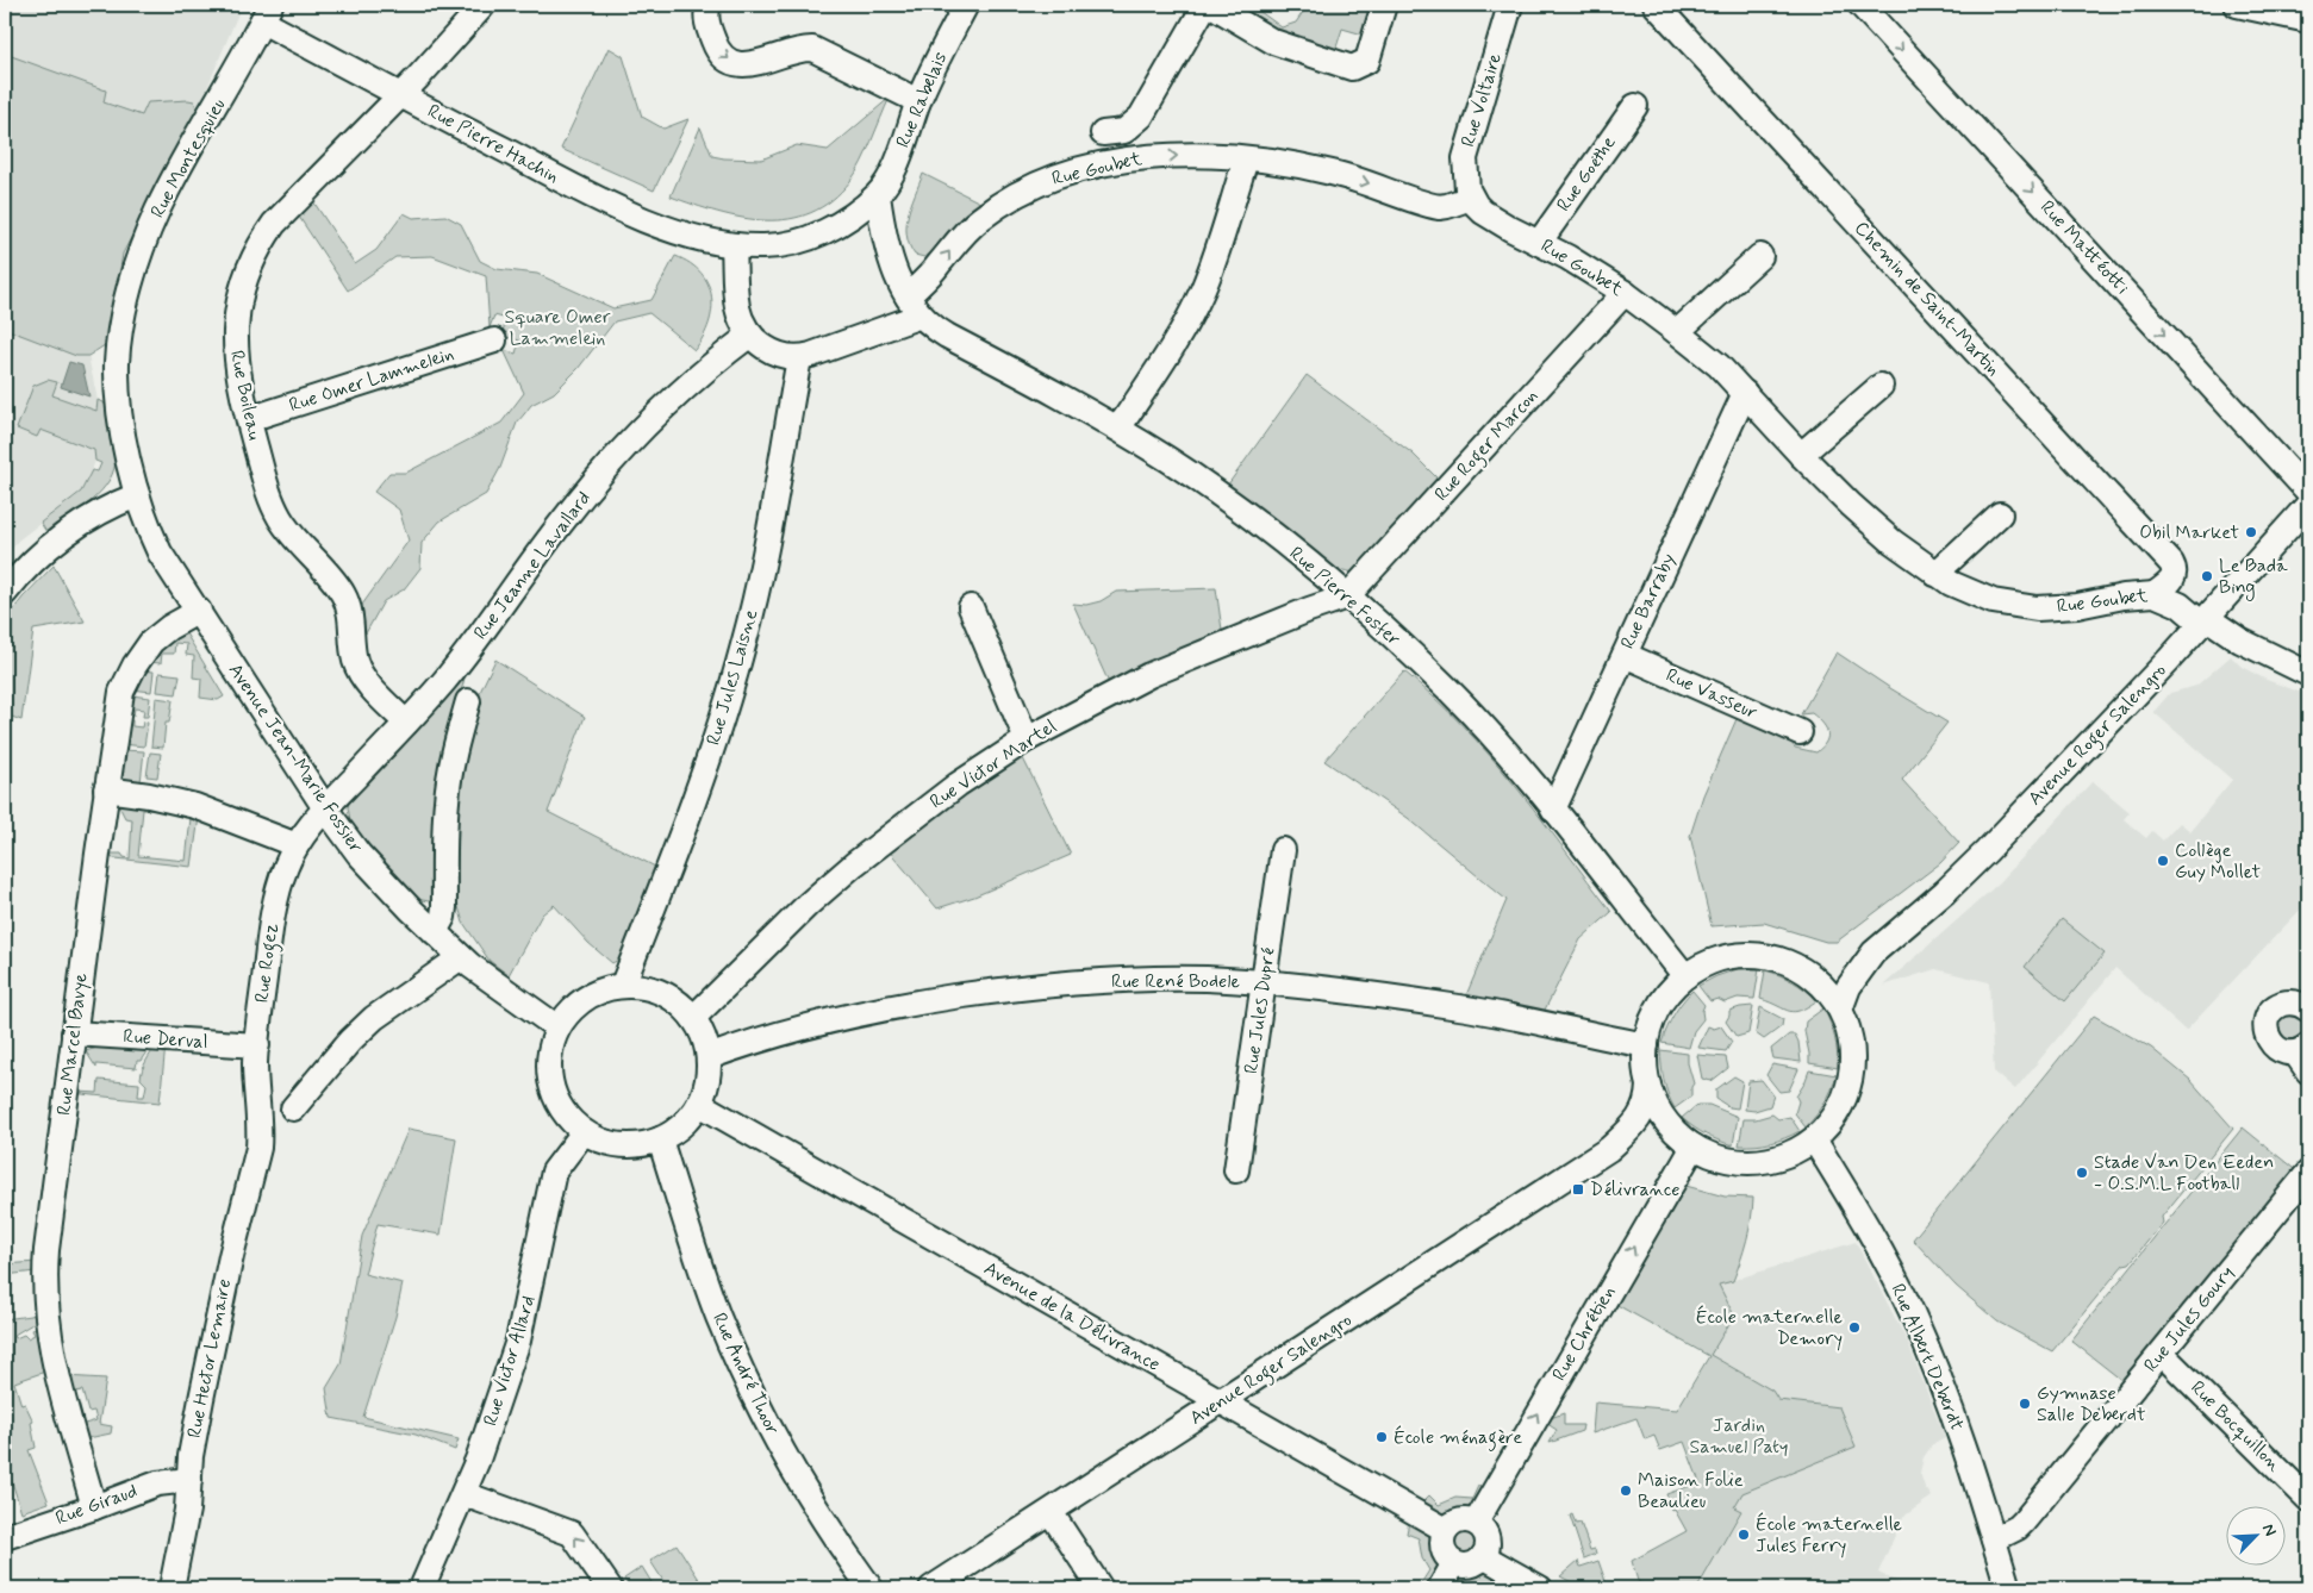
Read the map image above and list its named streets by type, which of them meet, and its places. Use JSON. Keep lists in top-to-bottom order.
{
  "streets": {
    "street": [
      "Rue Rabelais",
      "Rue Voltaire",
      "Rue Pierre Hachin",
      "Rue Montesquieu",
      "Rue Goubet",
      "Rue Goëthe",
      "Rue Mattéotti",
      "Chemin de Saint-Martin",
      "Rue Omer Lammelein",
      "Rue Boileau",
      "Rue Roger Marcon",
      "Rue Jeanne Lavallard",
      "Rue Pierre Fosfer",
      "Rue Barraby",
      "Rue Jules Laisne",
      "Rue Vasseur",
      "Avenue Roger Salengro",
      "Avenue Jean-Marie Fossier",
      "Rue Victor Martel",
      "Rue Rogez",
      "Rue René Bodele",
      "Rue Jules Dupré",
      "Rue Derval",
      "Rue Marcel Bavye",
      "Avenue de la Délivrance",
      "Rue Jules Goury",
      "Rue Chrétien",
      "Rue Albert Deberdt",
      "Rue Hector Lemaire",
      "Rue Victor Allard",
      "Rue André Thoor",
      "Rue Bocquillon",
      "Rue Giraud"
    ]
  },
  "crossings": [
    ["Rue Rabelais", "Rue Pierre Hachin"],
    ["Rue Voltaire", "Rue Goubet"],
    ["Rue Pierre Hachin", "Rue Montesquieu"],
    ["Rue Pierre Hachin", "Rue Boileau"],
    ["Rue Montesquieu", "Avenue Jean-Marie Fossier"],
    ["Rue Goubet", "Rue Goëthe"],
    ["Rue Goubet", "Chemin de Saint-Martin"],
    ["Rue Goubet", "Rue Roger Marcon"],
    ["Rue Goubet", "Rue Pierre Fosfer"],
    ["Rue Goubet", "Rue Barraby"],
    ["Rue Goubet", "Avenue Roger Salengro"],
    ["Rue Omer Lammelein", "Rue Boileau"],
    ["Rue Boileau", "Rue Jeanne Lavallard"],
    ["Rue Roger Marcon", "Rue Pierre Fosfer"],
    ["Rue Roger Marcon", "Rue Victor Martel"],
    ["Rue Jeanne Lavallard", "Avenue Jean-Marie Fossier"],
    ["Rue Jeanne Lavallard", "Rue Rogez"],
    ["Rue Pierre Fosfer", "Rue Barraby"],
    ["Rue Pierre Fosfer", "Avenue Roger Salengro"],
    ["Rue Pierre Fosfer", "Rue Victor Martel"],
    ["Rue Pierre Fosfer", "Rue René Bodele"],
    ["Rue Pierre Fosfer", "Rue Chrétien"],
    ["Rue Pierre Fosfer", "Rue Albert Deberdt"],
    ["Rue Barraby", "Rue Vasseur"],
    ["Rue Jules Laisne", "Avenue Jean-Marie Fossier"],
    ["Rue Jules Laisne", "Rue Victor Martel"],
    ["Rue Jules Laisne", "Rue René Bodele"],
    ["Rue Jules Laisne", "Avenue de la Délivrance"],
    ["Rue Jules Laisne", "Rue Victor Allard"],
    ["Rue Jules Laisne", "Rue André Thoor"],
    ["Avenue Roger Salengro", "Rue René Bodele"],
    ["Avenue Roger Salengro", "Avenue de la Délivrance"],
    ["Avenue Roger Salengro", "Rue Chrétien"],
    ["Avenue Roger Salengro", "Rue Albert Deberdt"],
    ["Avenue Jean-Marie Fossier", "Rue Victor Martel"],
    ["Avenue Jean-Marie Fossier", "Rue Rogez"],
    ["Avenue Jean-Marie Fossier", "Rue René Bodele"],
    ["Avenue Jean-Marie Fossier", "Rue Marcel Bavye"],
    ["Avenue Jean-Marie Fossier", "Avenue de la Délivrance"],
    ["Avenue Jean-Marie Fossier", "Rue Victor Allard"],
    ["Avenue Jean-Marie Fossier", "Rue André Thoor"],
    ["Rue Victor Martel", "Rue René Bodele"],
    ["Rue Victor Martel", "Avenue de la Délivrance"],
    ["Rue Victor Martel", "Rue Victor Allard"],
    ["Rue Victor Martel", "Rue André Thoor"],
    ["Rue Rogez", "Rue Derval"],
    ["Rue Rogez", "Rue Hector Lemaire"],
    ["Rue René Bodele", "Rue Jules Dupré"],
    ["Rue René Bodele", "Avenue de la Délivrance"],
    ["Rue René Bodele", "Rue Chrétien"],
    ["Rue René Bodele", "Rue Albert Deberdt"],
    ["Rue René Bodele", "Rue Victor Allard"],
    ["Rue René Bodele", "Rue André Thoor"],
    ["Rue Derval", "Rue Marcel Bavye"],
    ["Rue Marcel Bavye", "Rue Giraud"],
    ["Avenue de la Délivrance", "Rue Chrétien"],
    ["Avenue de la Délivrance", "Rue Victor Allard"],
    ["Avenue de la Délivrance", "Rue André Thoor"],
    ["Rue Jules Goury", "Rue Albert Deberdt"],
    ["Rue Jules Goury", "Rue Bocquillon"],
    ["Rue Chrétien", "Rue Albert Deberdt"],
    ["Rue Hector Lemaire", "Rue Giraud"],
    ["Rue Victor Allard", "Rue André Thoor"]
  ],
  "one_way": ["Rue Mattéotti", "Rue Chrétien"],
  "parks": ["Square Omer Lammelein", "Jardin Samuel Paty"],
  "places": {
    "other": [
      "Obil Market",
      "Le Bada Bing",
      "Collège Guy Mollet",
      "Stade Van Den Eeden - O.S.M.L Football",
      "École maternelle Demory",
      "Gymnase Salle Deberdt",
      "École ménagère",
      "Maison Folie Beaulieu",
      "École maternelle Jules Ferry"
    ],
    "transit": ["Délivrance"]
  },
  "north": "top right"
}
